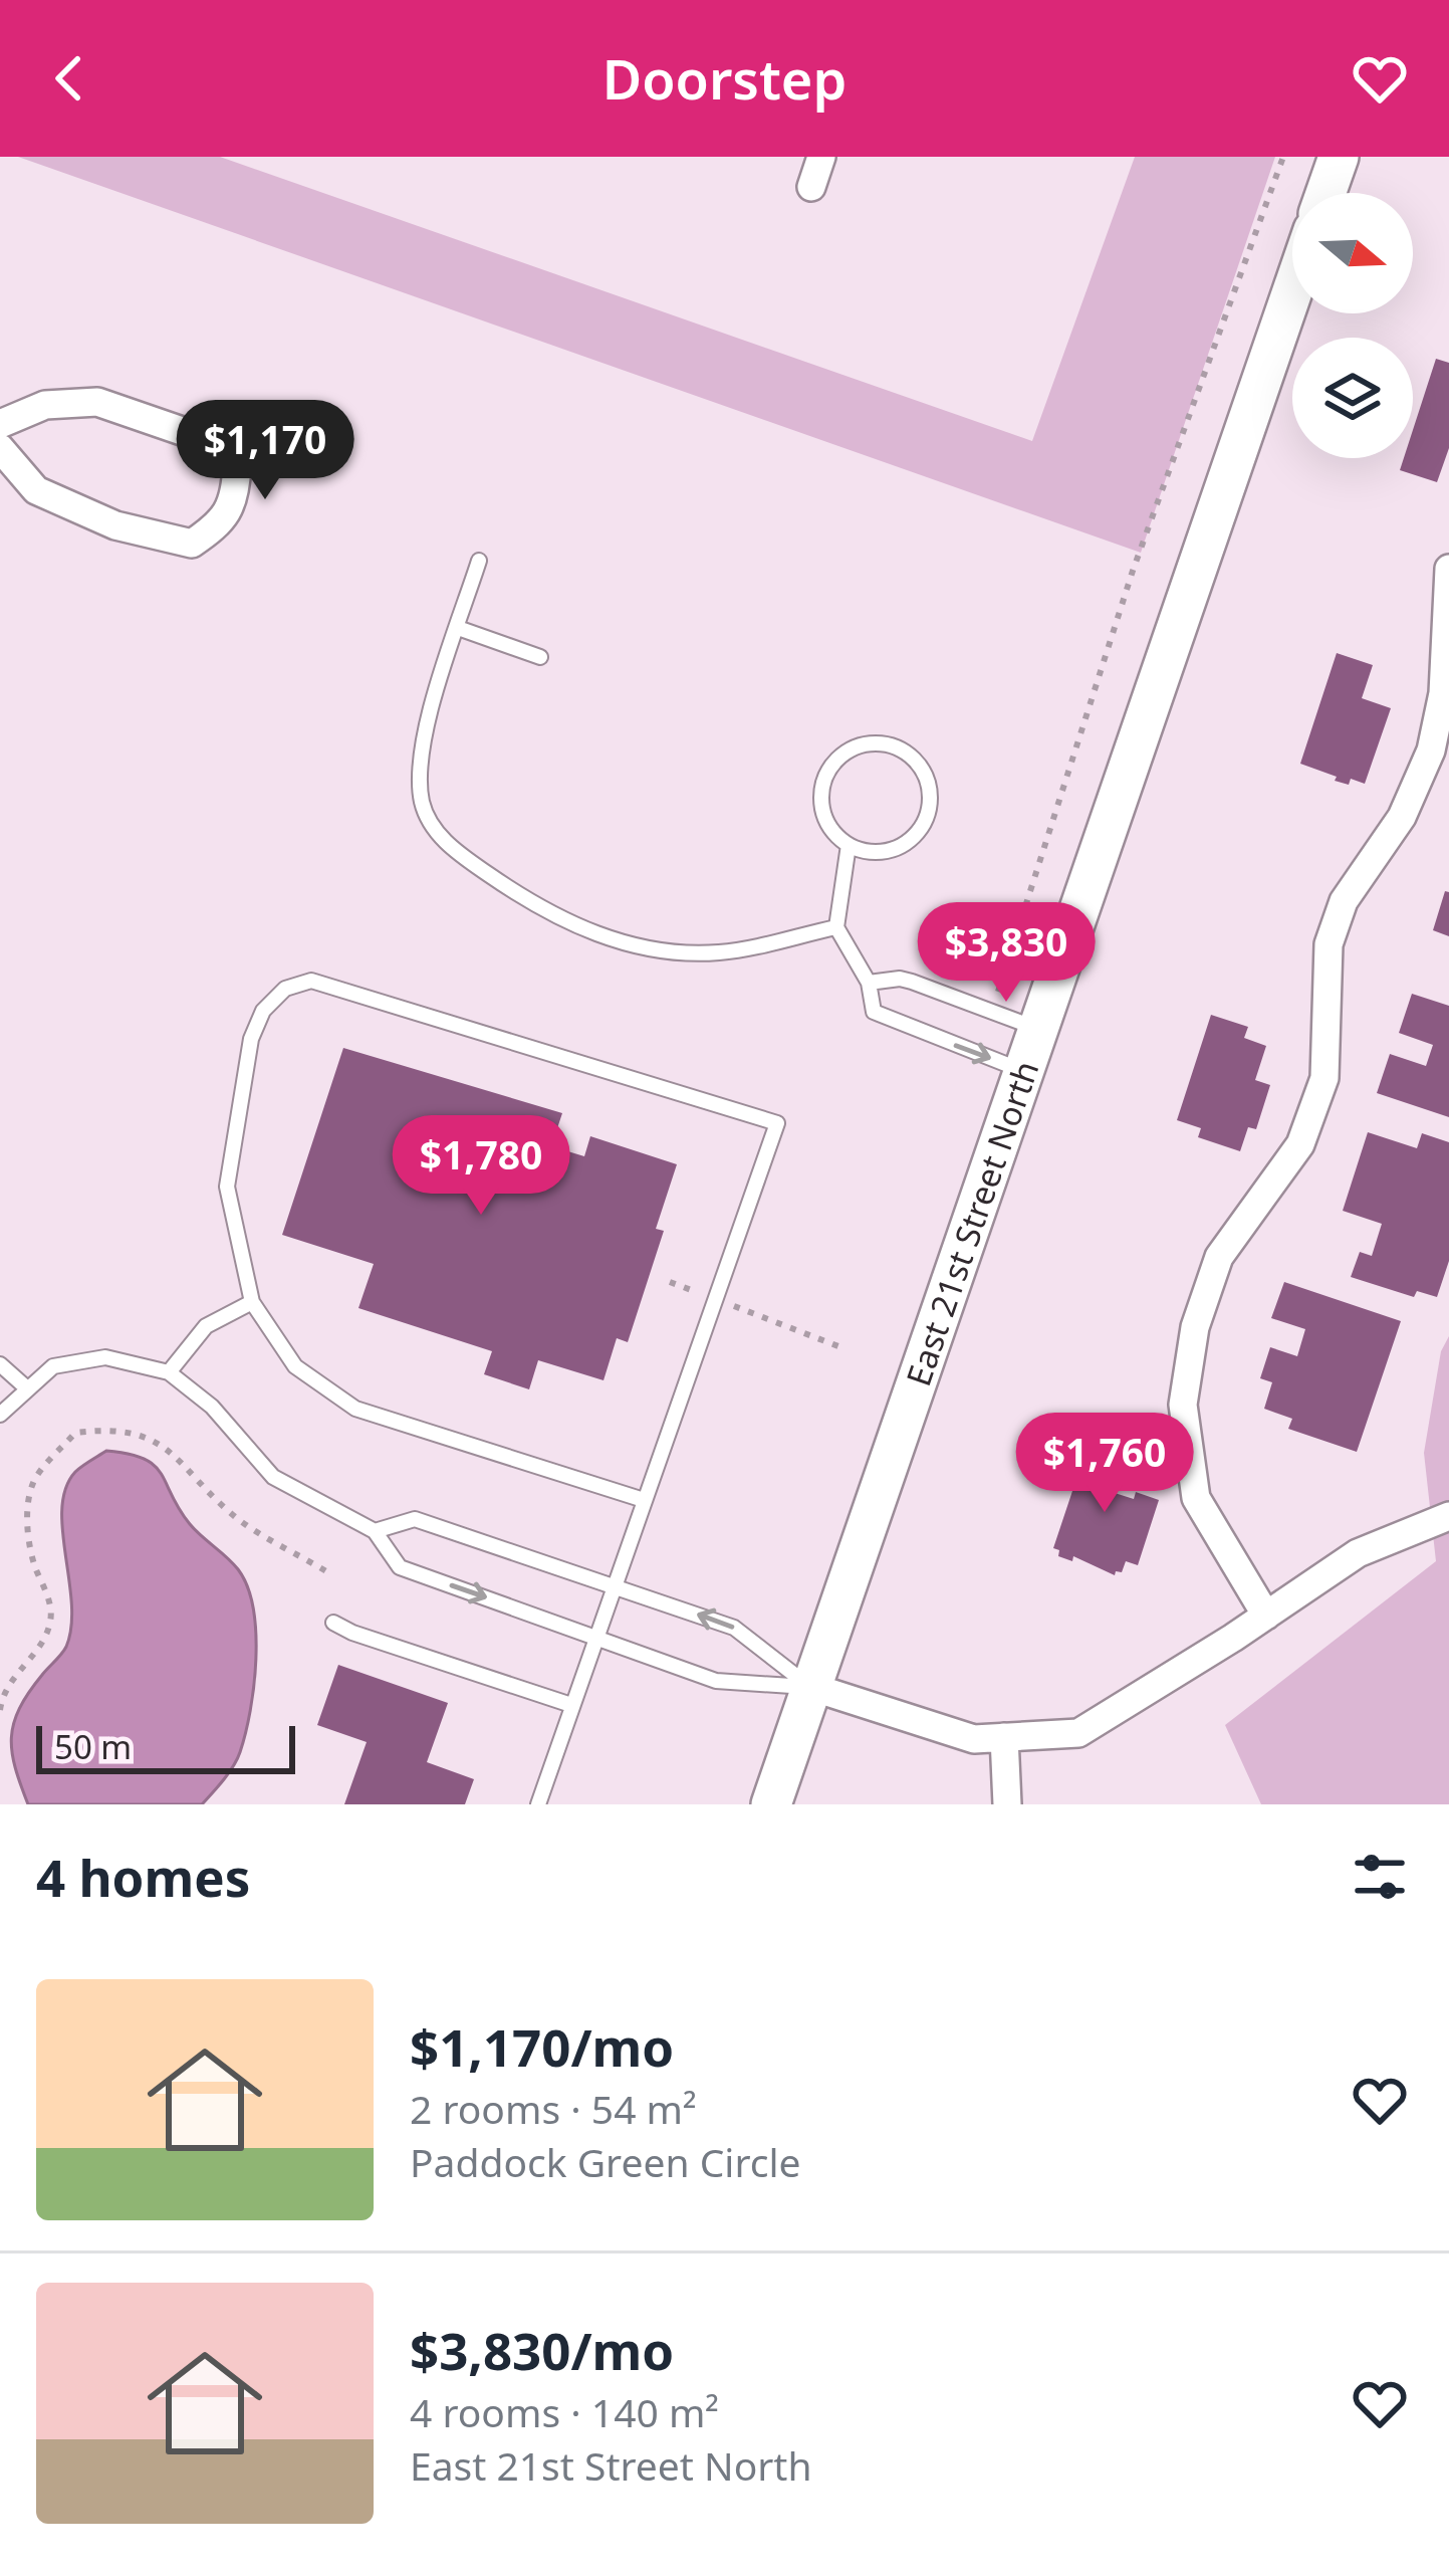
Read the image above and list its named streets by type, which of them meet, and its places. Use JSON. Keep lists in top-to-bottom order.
{
  "streets": {
    "main road": ["East 21st Street North"]
  },
  "scale_bar": "50 m",
  "north": "right",
  "page": {
    "header": "Doorstep",
    "price": [
      "$1,170",
      "$3,830",
      "$1,780",
      "$1,760"
    ],
    "scale": "50 m",
    "heading": "4 homes",
    "list": [
      {
        "name": "$1,170/mo",
        "note": "2 rooms · 54 m² · Paddock Green Circle"
      },
      {
        "name": "$3,830/mo",
        "note": "4 rooms · 140 m² · East 21st Street North"
      }
    ]
  }
}
